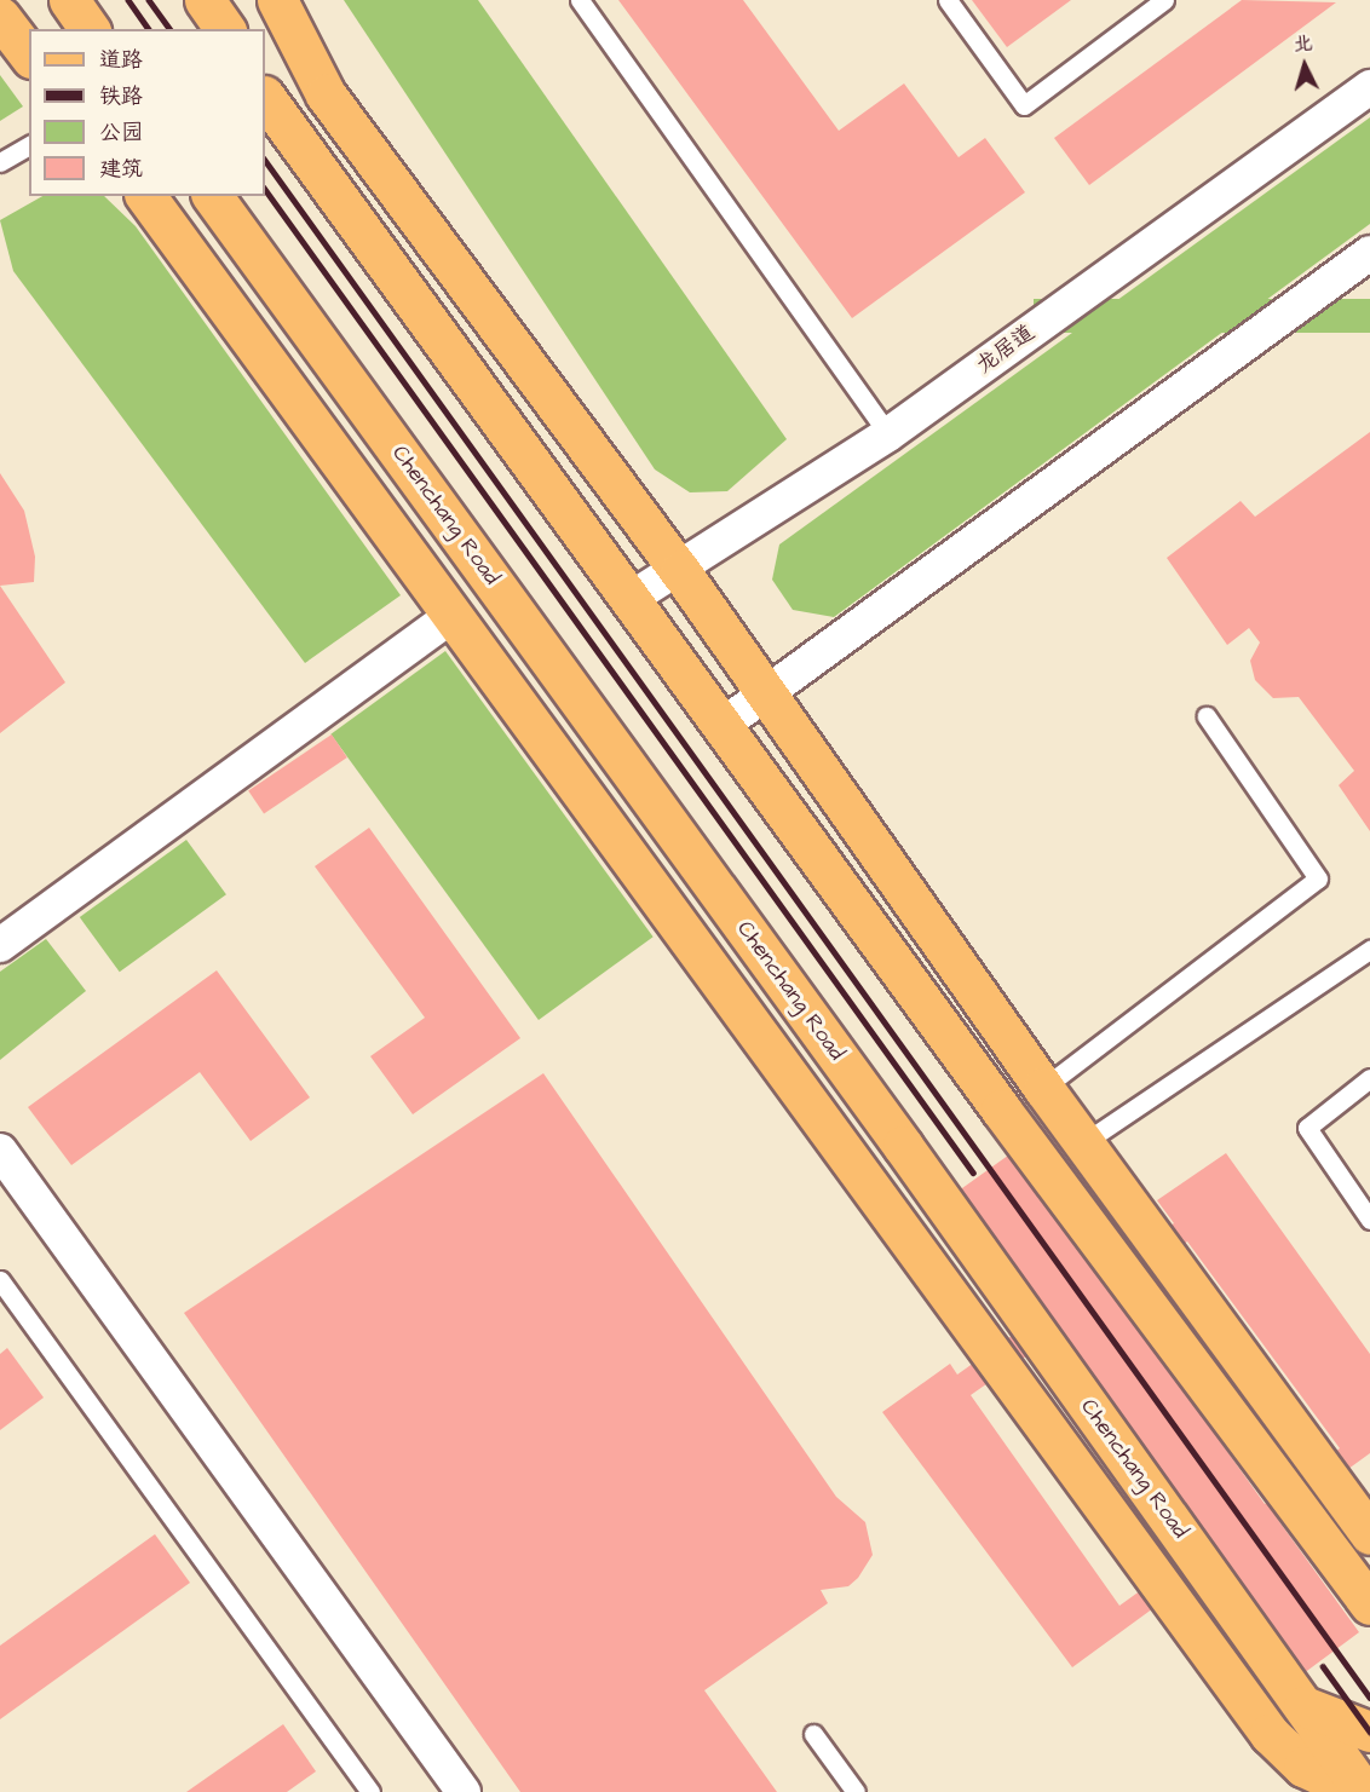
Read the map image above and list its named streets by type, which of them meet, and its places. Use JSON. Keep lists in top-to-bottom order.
{
  "streets": {
    "main road": ["Chenchang Road"],
    "street": ["龙居道"]
  },
  "legend": [
    "道路",
    "铁路",
    "公园",
    "建筑"
  ],
  "north": "top"
}
